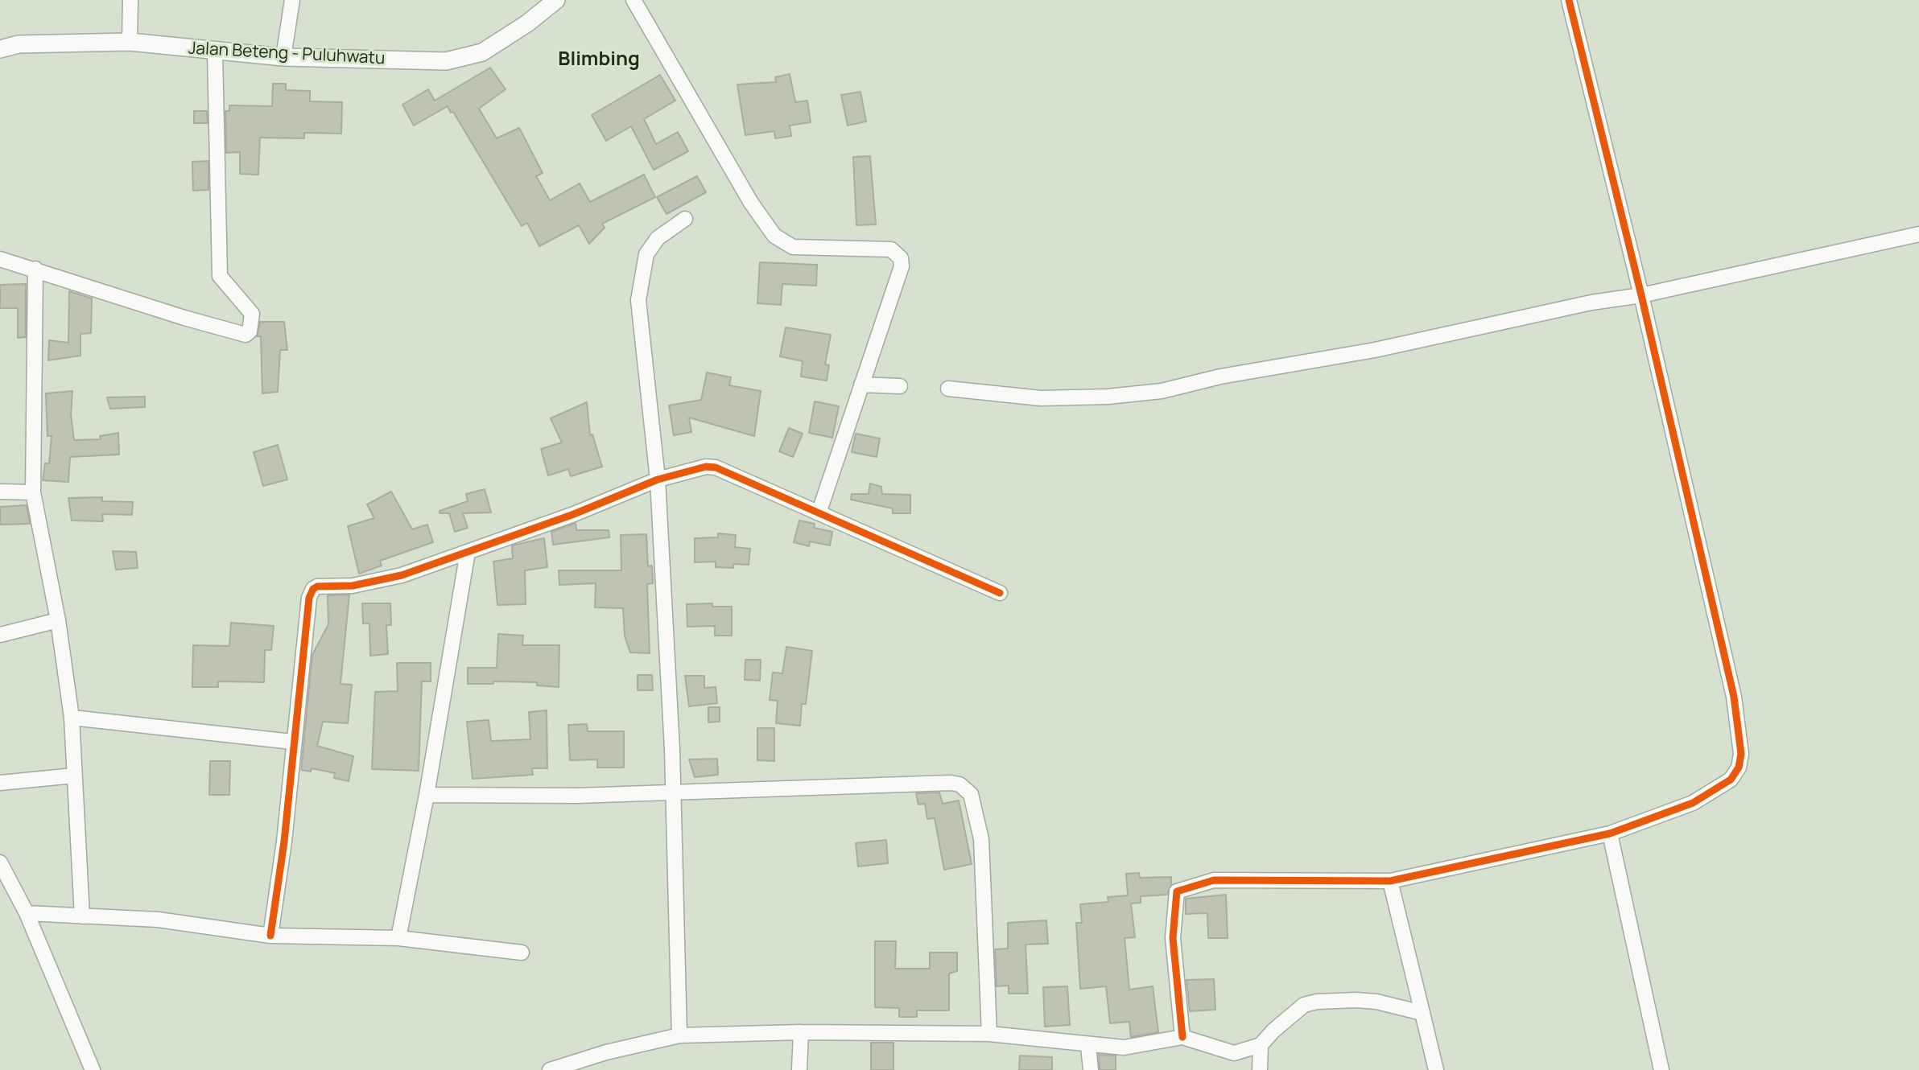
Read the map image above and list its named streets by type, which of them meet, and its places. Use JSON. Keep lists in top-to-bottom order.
{
  "streets": {
    "street": ["Jalan Beteng - Puluhwatu"]
  },
  "districts": ["Blimbing"]
}
